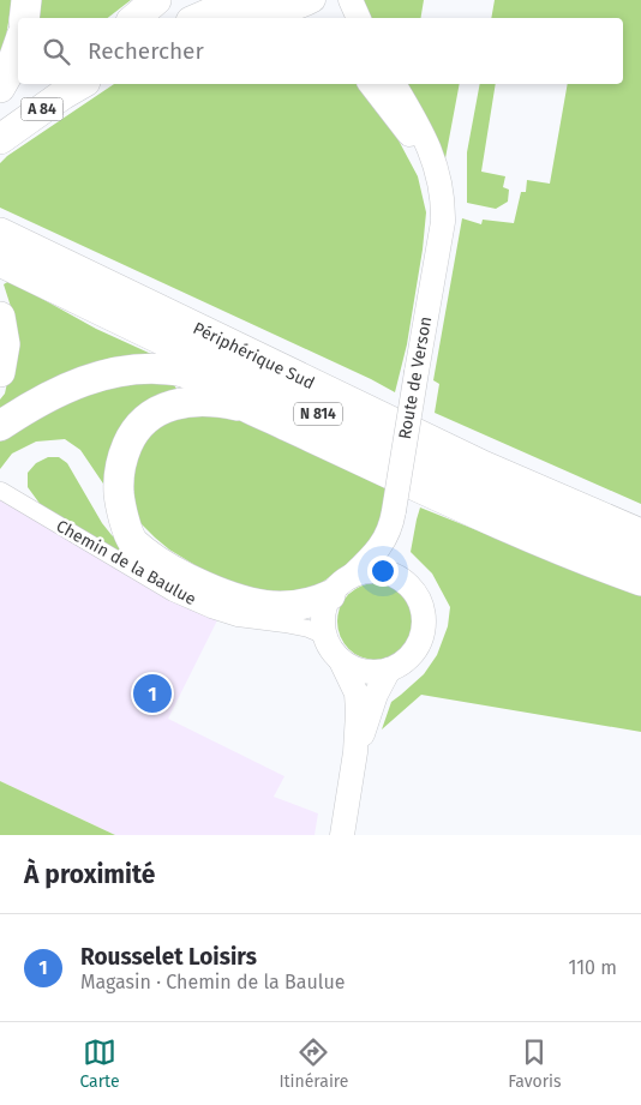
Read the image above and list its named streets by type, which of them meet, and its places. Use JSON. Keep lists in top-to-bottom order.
{
  "streets": {
    "highway": ["A 84", "Périphérique Sud", "N 814"],
    "main road": ["Route de Verson"],
    "street": ["Chemin de la Baulue"]
  },
  "crossings": [
    ["Route de Verson", "Chemin de la Baulue"]
  ],
  "page": {
    "search": "Rechercher",
    "pins": "1",
    "heading": "À proximité",
    "list": [
      {
        "mark": "1",
        "name": "Rousselet Loisirs",
        "note": "Magasin · Chemin de la Baulue",
        "value": "110 m"
      }
    ],
    "nav": ["Carte", "Itinéraire", "Favoris"]
  }
}
